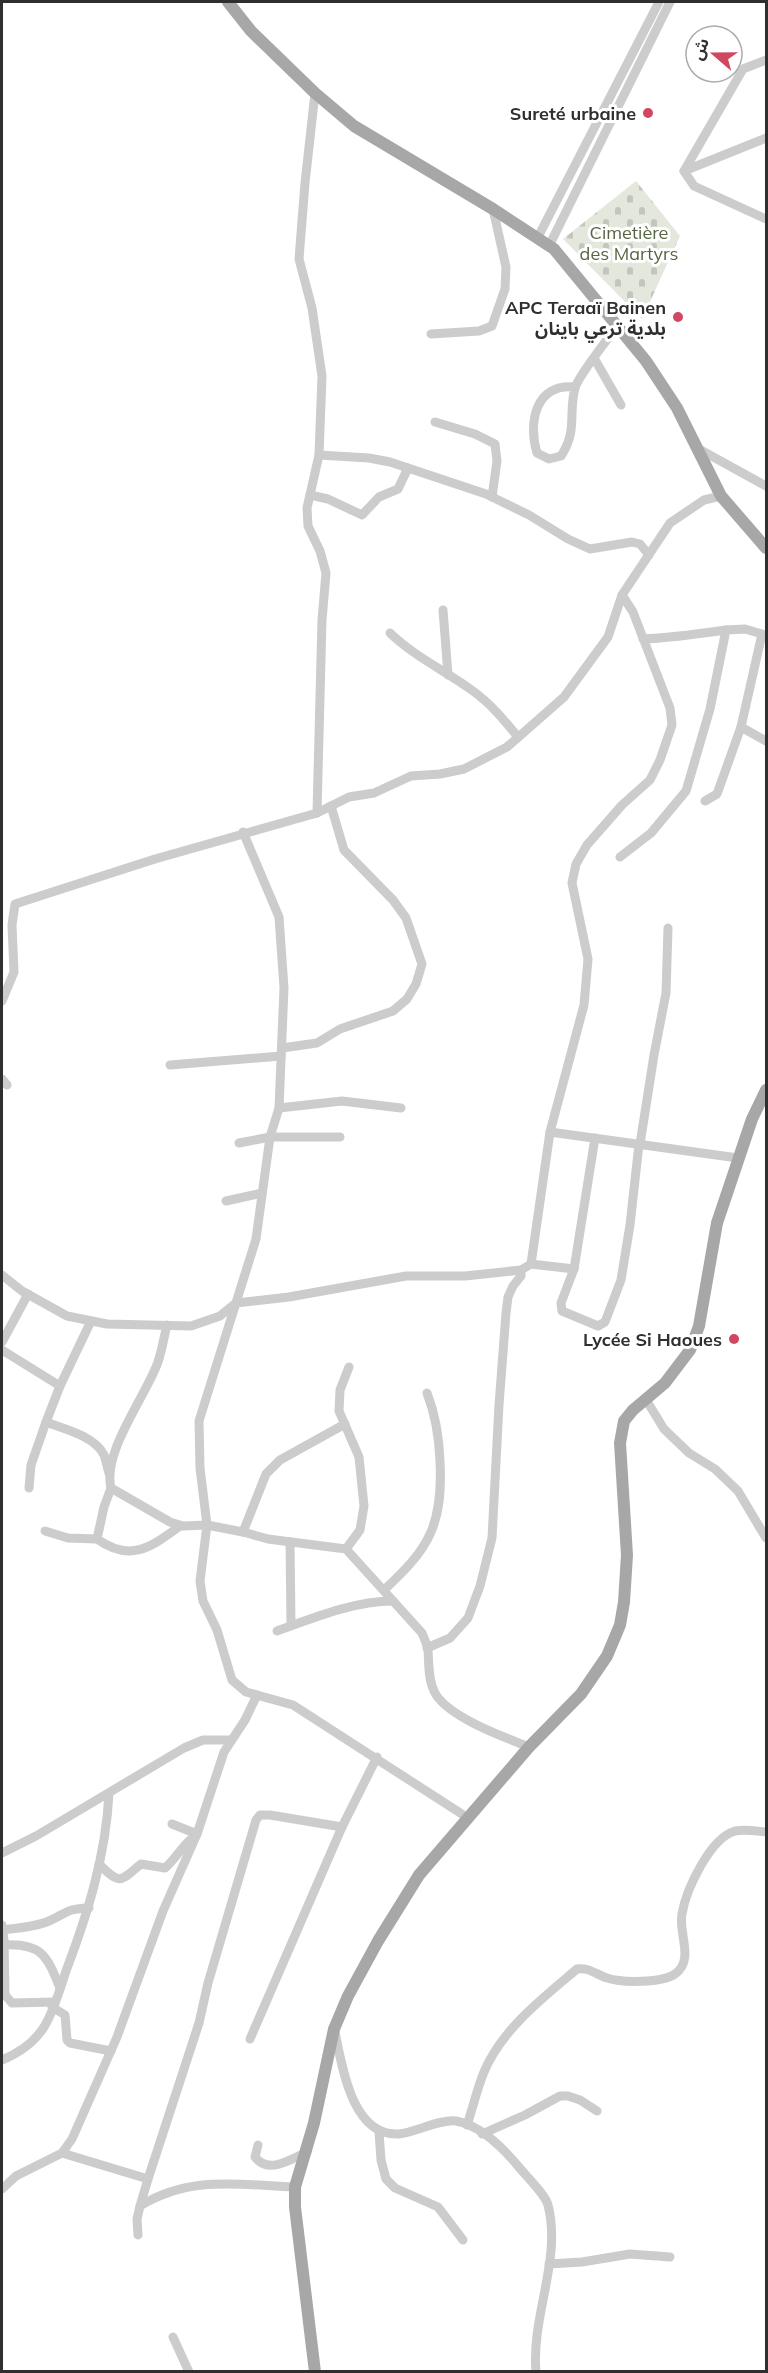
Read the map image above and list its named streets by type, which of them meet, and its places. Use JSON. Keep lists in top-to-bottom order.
{
  "parks": ["Cimetière des Martyrs"],
  "places": ["Sureté urbaine", "APC Teraaï Bainen بلدية ترعي باينان", "Lycée Si Haoues"],
  "north": "left"
}
